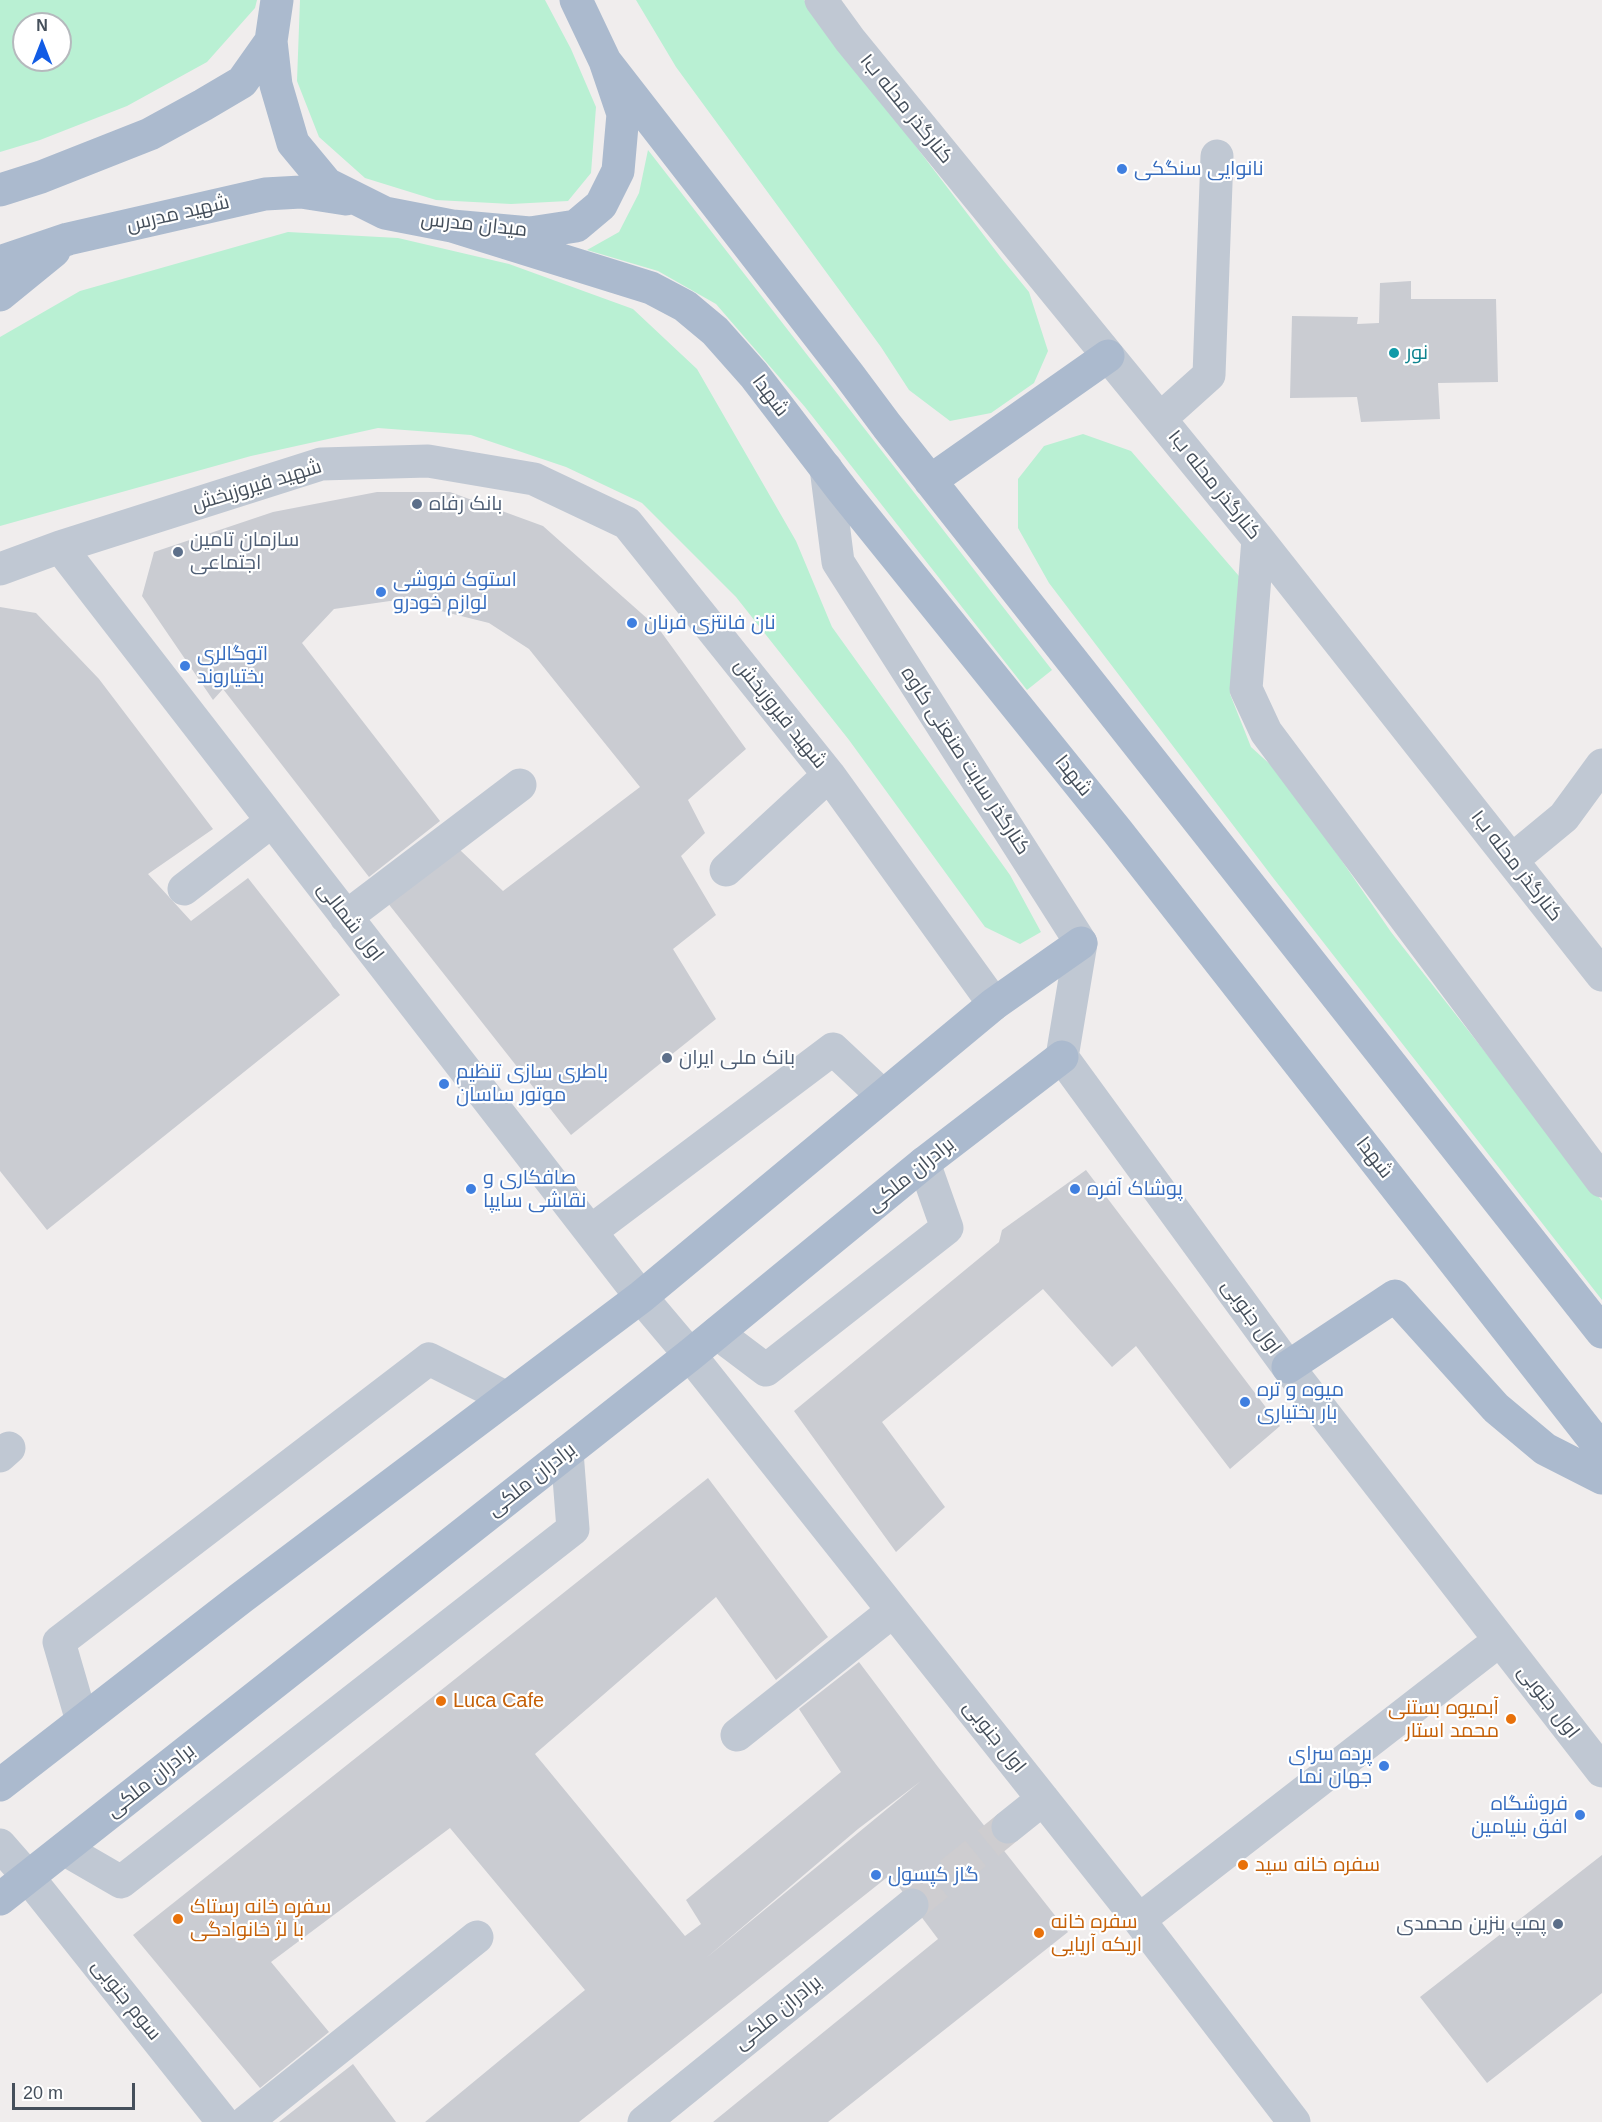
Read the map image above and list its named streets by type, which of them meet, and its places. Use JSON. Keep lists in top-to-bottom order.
{
  "streets": {
    "main road": [
      "شهید مدرس",
      "میدان مدرس",
      "شهدا",
      "برادران ملکی"
    ],
    "street": [
      "کنارگذر محله ب۱",
      "شهید فیروزبخش",
      "کنارگذر سایت صنعتی کاوه",
      "اول شمالی",
      "اول جنوبی",
      "سوم جنوبی"
    ]
  },
  "crossings": [
    ["شهید مدرس", "میدان مدرس"],
    ["میدان مدرس", "شهدا"],
    ["شهدا", "کنارگذر سایت صنعتی کاوه"],
    ["شهید فیروزبخش", "اول شمالی"],
    ["اول شمالی", "برادران ملکی"],
    ["اول شمالی", "اول جنوبی"],
    ["برادران ملکی", "اول جنوبی"],
    ["برادران ملکی", "سوم جنوبی"]
  ],
  "places": [
    "نانوایی سنگکی",
    "نور",
    "بانک رفاه",
    "سازمان تامین اجتماعی",
    "استوک فروشی لوازم خودرو",
    "نان فانتزی فرنان",
    "اتوگالری بختیاروند",
    "بانک ملی ایران",
    "باطری سازی تنظیم موتور ساسان",
    "صافکاری و نقاشی سایپا",
    "پوشاک آفره",
    "میوه و تره بار بختیاری",
    "Luca Cafe",
    "آبمیوه بستنی محمد استار",
    "پرده سرای جهان نما",
    "فروشگاه افق بنیامین",
    "سفره خانه سید",
    "گاز کپسول",
    "سفره خانه رستاک با لژ خانوادگی",
    "پمپ بنزین محمدی",
    "سفره خانه اریکه آریایی"
  ],
  "scale_bar": "20 m",
  "north": "top"
}
